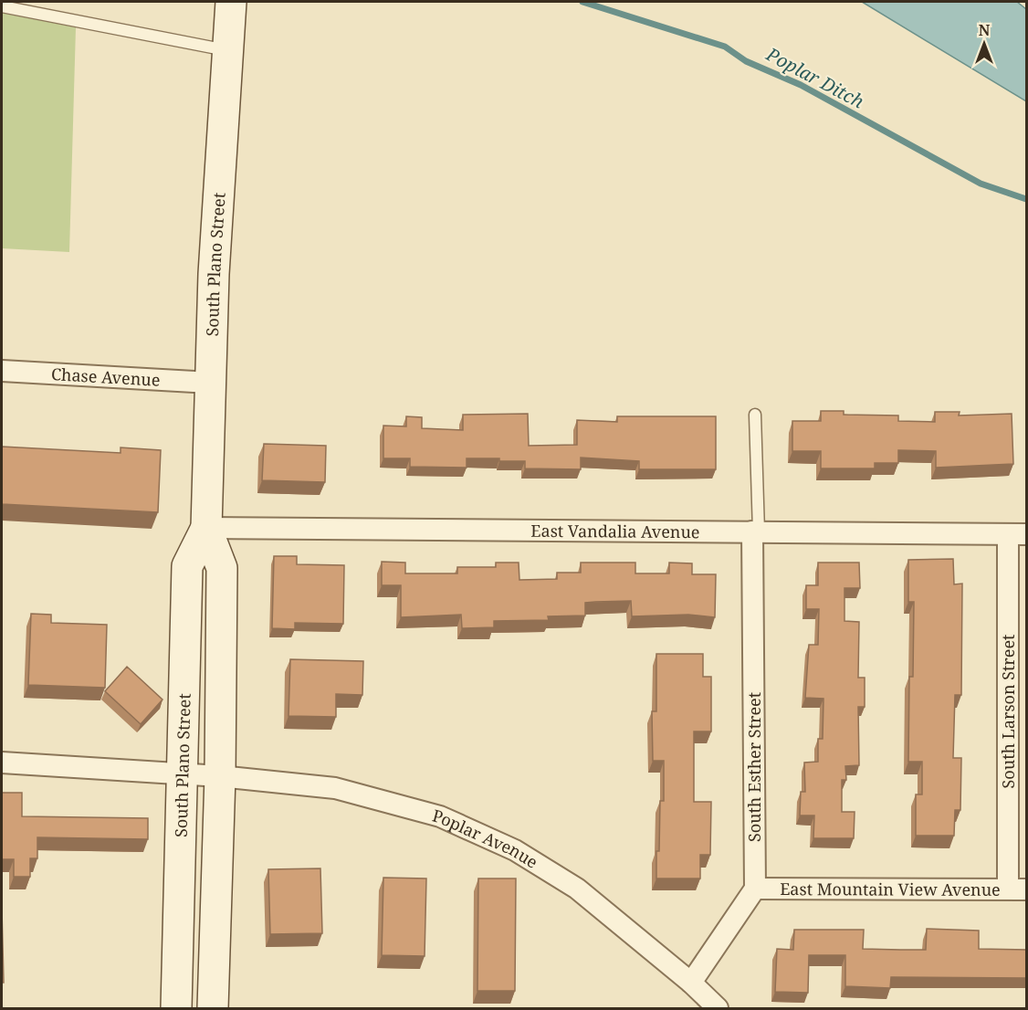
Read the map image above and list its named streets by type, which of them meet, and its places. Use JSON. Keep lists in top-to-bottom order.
{
  "streets": {
    "main road": ["South Plano Street"],
    "street": [
      "Chase Avenue",
      "East Vandalia Avenue",
      "South Larson Street",
      "South Esther Street",
      "Poplar Avenue",
      "East Mountain View Avenue"
    ]
  },
  "crossings": [
    ["South Plano Street", "Chase Avenue"],
    ["South Plano Street", "East Vandalia Avenue"],
    ["South Plano Street", "Poplar Avenue"],
    ["East Vandalia Avenue", "South Larson Street"],
    ["East Vandalia Avenue", "South Esther Street"],
    ["South Larson Street", "East Mountain View Avenue"],
    ["South Esther Street", "East Mountain View Avenue"]
  ],
  "water": ["Poplar Ditch"],
  "north": "top"
}
